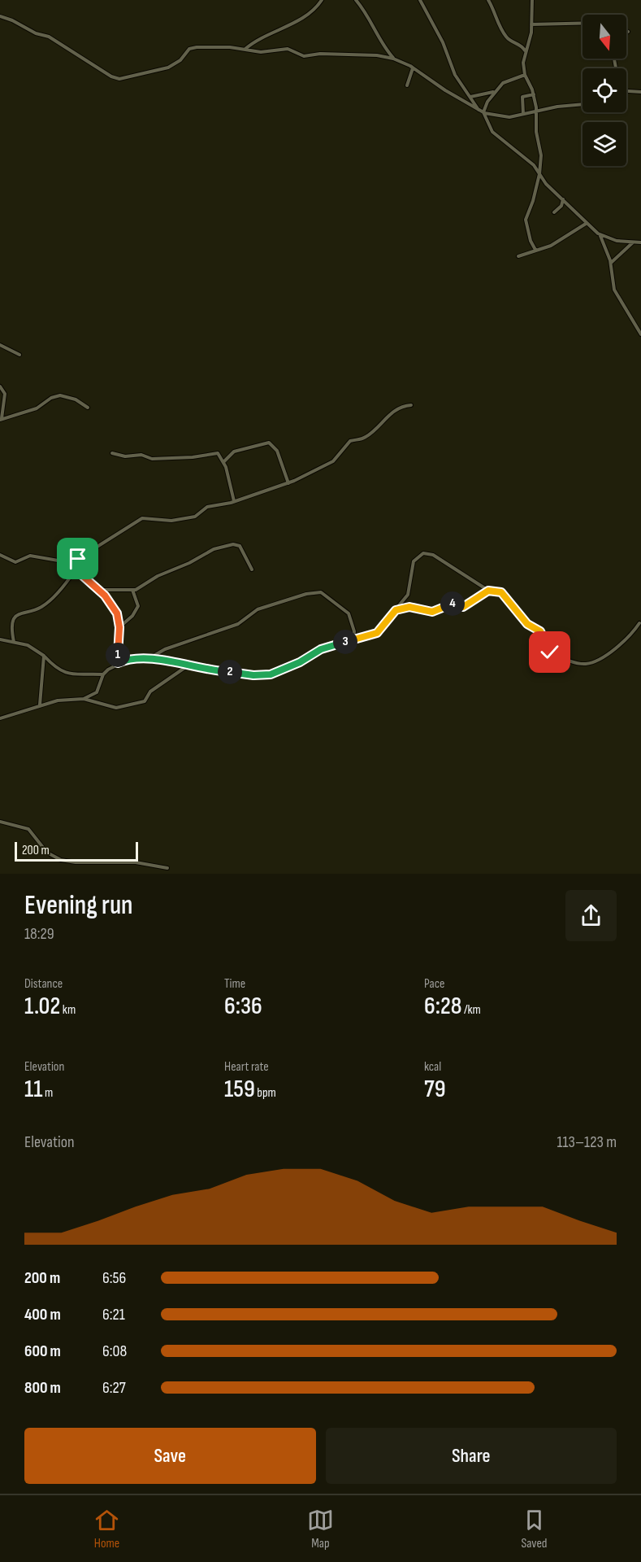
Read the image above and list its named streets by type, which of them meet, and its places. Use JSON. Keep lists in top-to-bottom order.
{
  "scale_bar": "200 m",
  "north": "bottom",
  "page": {
    "pins": [
      "4",
      "3",
      "1",
      "2"
    ],
    "scale": "200 m",
    "heading": ["Evening run", "18:29"],
    "stats": [
      ["Distance", "1.02 km"],
      ["Time", "6:36"],
      ["Pace", "6:28 /km"],
      ["Elevation", "11 m"],
      ["Heart rate", "159 bpm"],
      ["kcal", "79"]
    ],
    "chart": ["Elevation", "113–123 m"],
    "list": [
      {
        "name": "200 m",
        "note": "6:56"
      },
      {
        "name": "400 m",
        "note": "6:21"
      },
      {
        "name": "600 m",
        "note": "6:08"
      },
      {
        "name": "800 m",
        "note": "6:27"
      }
    ],
    "buttons": ["Save", "Share"],
    "tabs": ["Home", "Map", "Saved"]
  }
}
